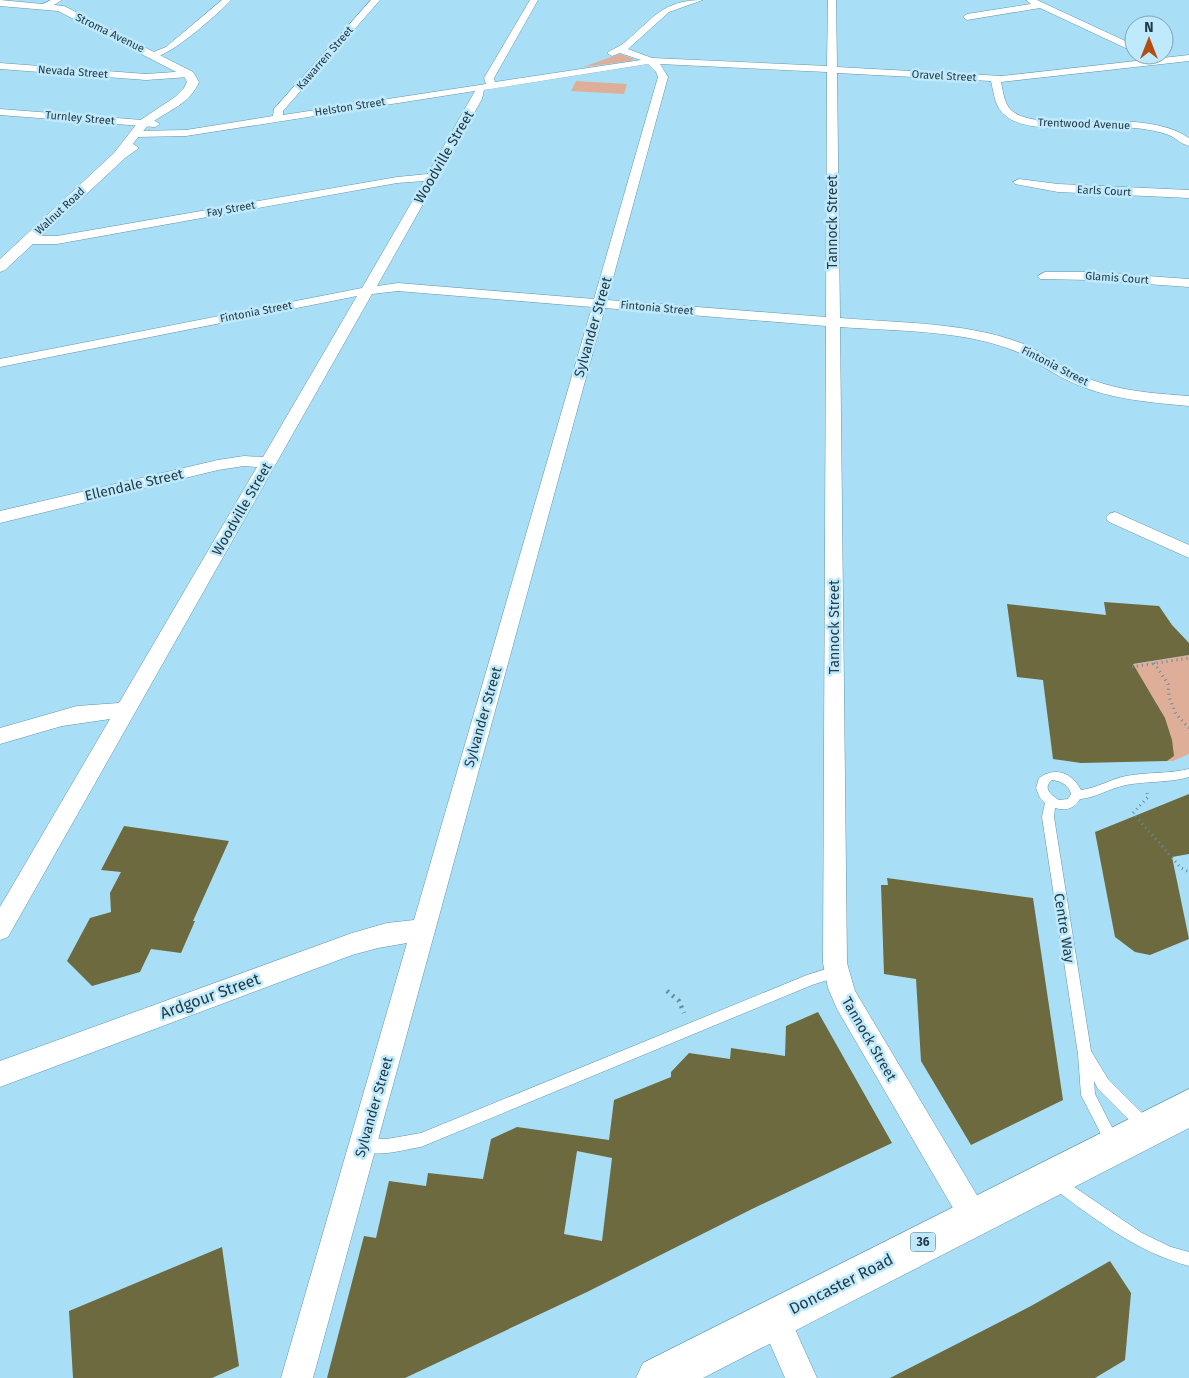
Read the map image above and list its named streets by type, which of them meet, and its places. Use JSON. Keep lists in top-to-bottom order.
{
  "streets": {
    "main road": ["36", "Doncaster Road"],
    "street": [
      "Stroma Avenue",
      "Kawarren Street",
      "Nevada Street",
      "Oravel Street",
      "Helston Street",
      "Turnley Street",
      "Trentwood Avenue",
      "Woodville Street",
      "Earls Court",
      "Fay Street",
      "Walnut Road",
      "Tannock Street",
      "Glamis Court",
      "Fintonia Street",
      "Sylvander Street",
      "Ellendale Street",
      "Ardgour Street"
    ],
    "lane": ["Centre Way"]
  },
  "crossings": [
    ["Stroma Avenue", "Nevada Street"],
    ["Stroma Avenue", "Walnut Road"],
    ["Kawarren Street", "Helston Street"],
    ["Nevada Street", "Walnut Road"],
    ["Oravel Street", "Helston Street"],
    ["Oravel Street", "Trentwood Avenue"],
    ["Oravel Street", "Tannock Street"],
    ["Helston Street", "Turnley Street"],
    ["Helston Street", "Woodville Street"],
    ["Helston Street", "Walnut Road"],
    ["Helston Street", "Sylvander Street"],
    ["Turnley Street", "Walnut Road"],
    ["Woodville Street", "Fay Street"],
    ["Woodville Street", "Fintonia Street"],
    ["Woodville Street", "Ellendale Street"],
    ["Fay Street", "Walnut Road"],
    ["Tannock Street", "Fintonia Street"],
    ["Tannock Street", "Doncaster Road"],
    ["Fintonia Street", "Sylvander Street"],
    ["Sylvander Street", "Ardgour Street"],
    ["Centre Way", "Doncaster Road"]
  ],
  "north": "top"
}
